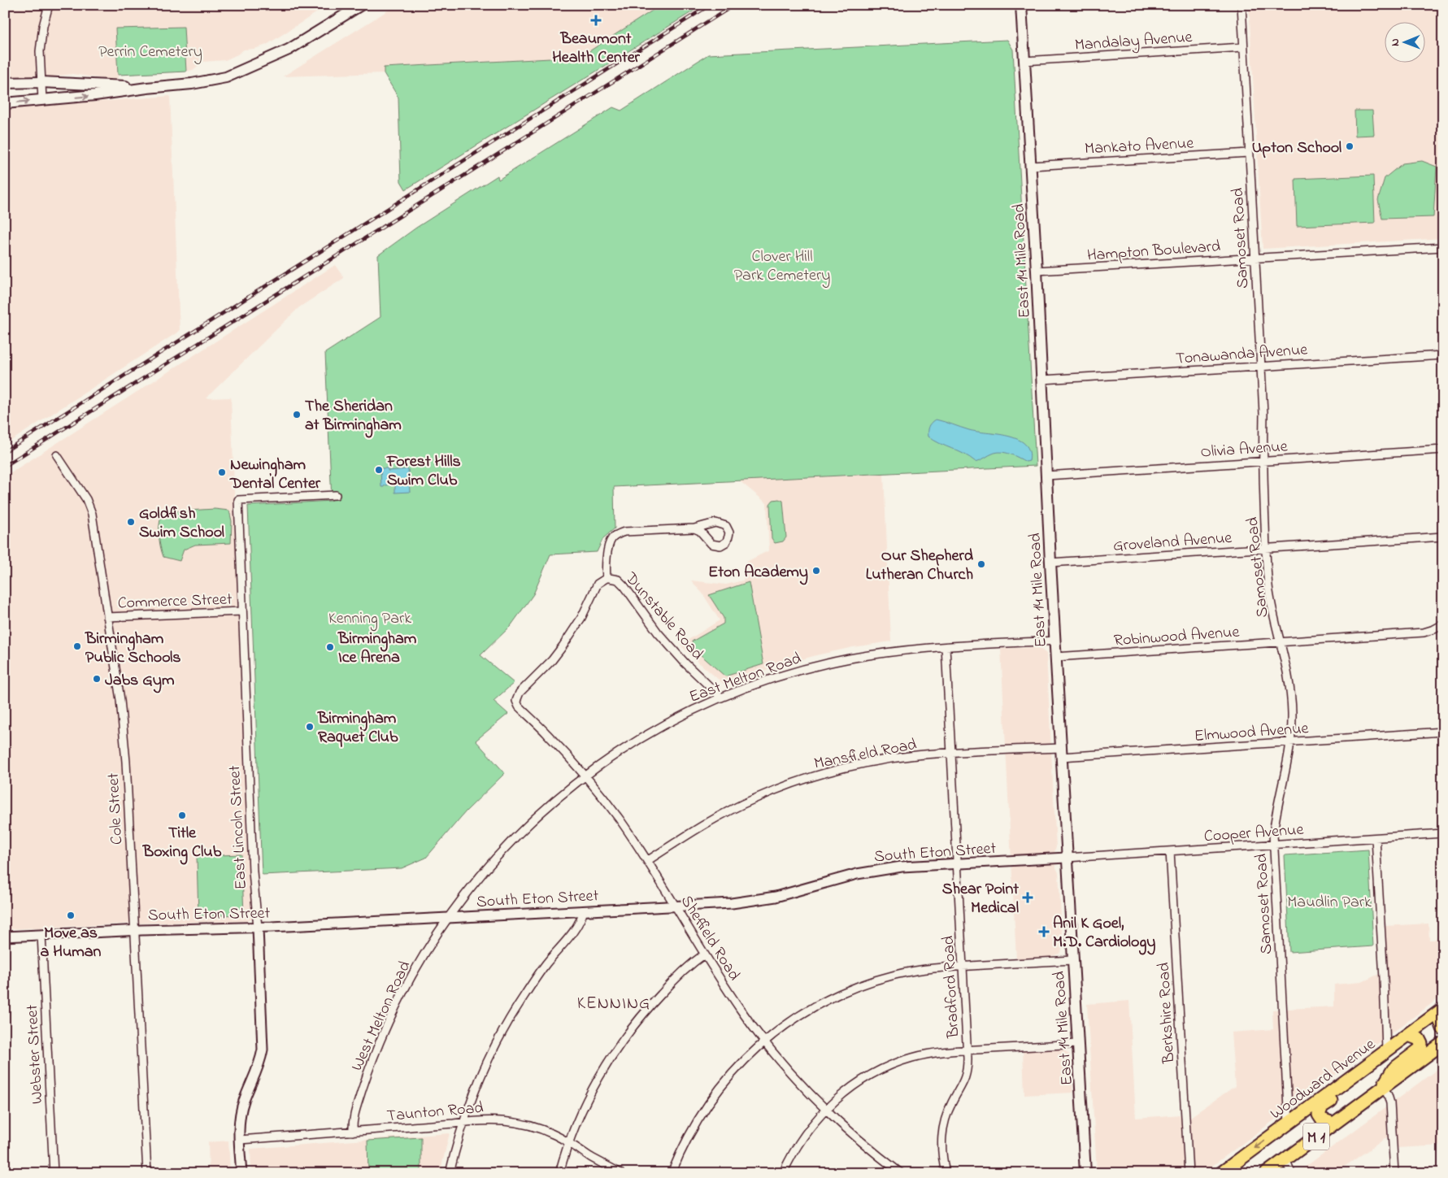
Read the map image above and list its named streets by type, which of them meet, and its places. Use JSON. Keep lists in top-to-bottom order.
{
  "streets": {
    "main road": ["East 14 Mile Road", "Woodward Avenue", "M 1"],
    "street": [
      "Mandalay Avenue",
      "Mankato Avenue",
      "Samoset Road",
      "Hampton Boulevard",
      "Tonawanda Avenue",
      "Olivia Avenue",
      "Groveland Avenue",
      "Commerce Street",
      "Dunstable Road",
      "Robinwood Avenue",
      "East Melton Road",
      "Elmwood Avenue",
      "Mansfield Road",
      "Cole Street",
      "East Lincoln Street",
      "Cooper Avenue",
      "South Eton Street",
      "Sheffield Road",
      "Bradford Road",
      "Berkshire Road",
      "West Melton Road",
      "Webster Street",
      "Taunton Road"
    ]
  },
  "crossings": [
    ["Mandalay Avenue", "Samoset Road"],
    ["Mandalay Avenue", "East 14 Mile Road"],
    ["Mankato Avenue", "Samoset Road"],
    ["Mankato Avenue", "East 14 Mile Road"],
    ["Samoset Road", "Hampton Boulevard"],
    ["Samoset Road", "Tonawanda Avenue"],
    ["Samoset Road", "Olivia Avenue"],
    ["Samoset Road", "Groveland Avenue"],
    ["Samoset Road", "Robinwood Avenue"],
    ["Samoset Road", "Elmwood Avenue"],
    ["Samoset Road", "Cooper Avenue"],
    ["Samoset Road", "Woodward Avenue"],
    ["Hampton Boulevard", "East 14 Mile Road"],
    ["East 14 Mile Road", "Tonawanda Avenue"],
    ["East 14 Mile Road", "Olivia Avenue"],
    ["East 14 Mile Road", "Groveland Avenue"],
    ["East 14 Mile Road", "Robinwood Avenue"],
    ["East 14 Mile Road", "East Melton Road"],
    ["East 14 Mile Road", "Elmwood Avenue"],
    ["East 14 Mile Road", "Mansfield Road"],
    ["East 14 Mile Road", "Cooper Avenue"],
    ["East 14 Mile Road", "South Eton Street"],
    ["Commerce Street", "Cole Street"],
    ["Commerce Street", "East Lincoln Street"],
    ["Dunstable Road", "East Melton Road"],
    ["Dunstable Road", "Sheffield Road"],
    ["East Melton Road", "South Eton Street"],
    ["East Melton Road", "Sheffield Road"],
    ["East Melton Road", "Bradford Road"],
    ["East Melton Road", "West Melton Road"],
    ["Elmwood Avenue", "Mansfield Road"],
    ["Mansfield Road", "Sheffield Road"],
    ["Mansfield Road", "Bradford Road"],
    ["Cole Street", "South Eton Street"],
    ["East Lincoln Street", "South Eton Street"],
    ["East Lincoln Street", "Taunton Road"],
    ["Cooper Avenue", "South Eton Street"],
    ["Cooper Avenue", "Berkshire Road"],
    ["South Eton Street", "Sheffield Road"],
    ["South Eton Street", "Bradford Road"],
    ["South Eton Street", "West Melton Road"],
    ["South Eton Street", "Webster Street"],
    ["West Melton Road", "Taunton Road"]
  ],
  "districts": ["KENNING"],
  "parks": [
    "Perrin Cemetery",
    "Clover Hill Park Cemetery",
    "Kenning Park",
    "Maudlin Park"
  ],
  "places": {
    "health": ["Beaumont Health Center", "Shear Point Medical", "Anil K Goel, M.D. Cardiology"],
    "other": [
      "Upton School",
      "The Sheridan at Birmingham",
      "Forest Hills Swim Club",
      "Newingham Dental Center",
      "Goldfish Swim School",
      "Our Shepherd Lutheran Church",
      "Eton Academy",
      "Birmingham Public Schools",
      "Birmingham Ice Arena",
      "Jabs Gym",
      "Birmingham Raquet Club",
      "Title Boxing Club",
      "Move as a Human"
    ]
  },
  "north": "left"
}
